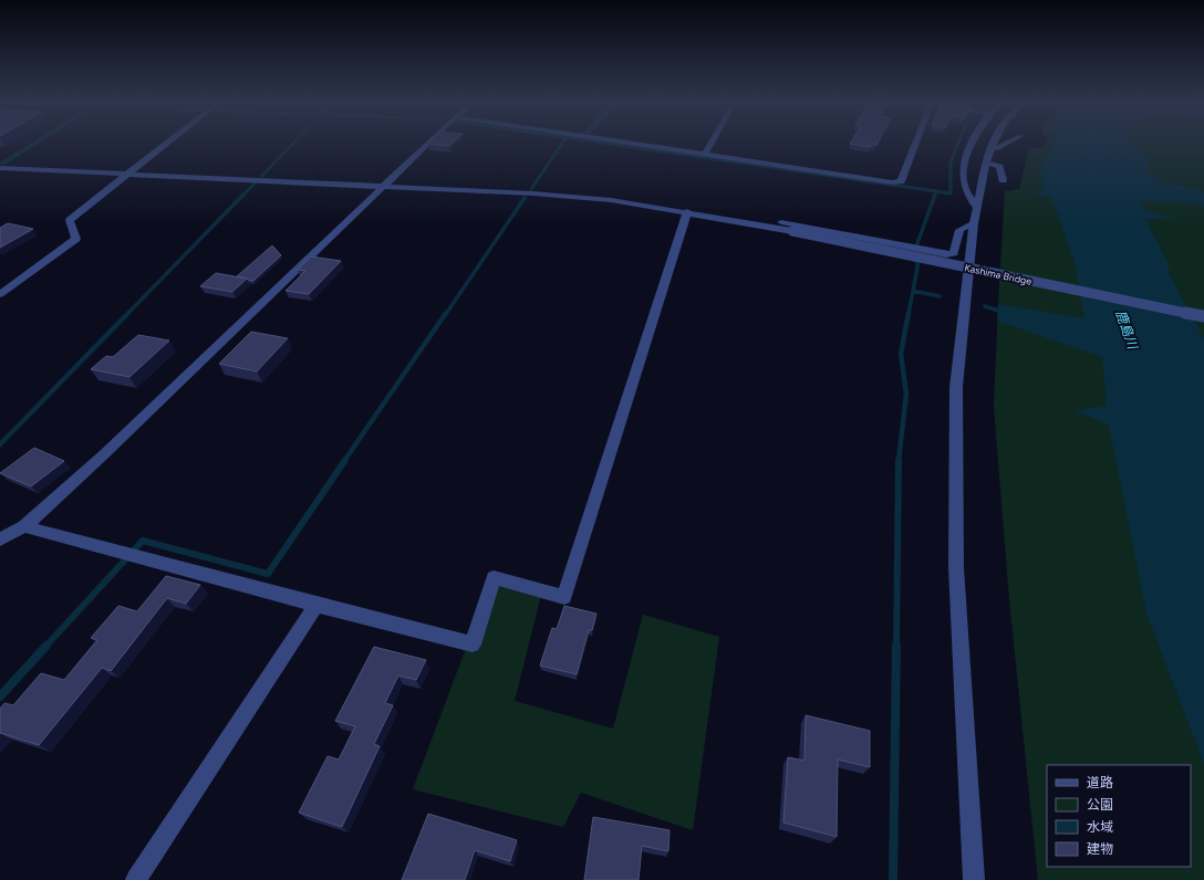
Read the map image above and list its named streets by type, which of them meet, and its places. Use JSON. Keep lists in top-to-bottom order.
{
  "streets": {
    "street": ["Kashima Bridge"]
  },
  "water": ["鹿島川"],
  "legend": [
    "道路",
    "公園",
    "水域",
    "建物"
  ]
}
